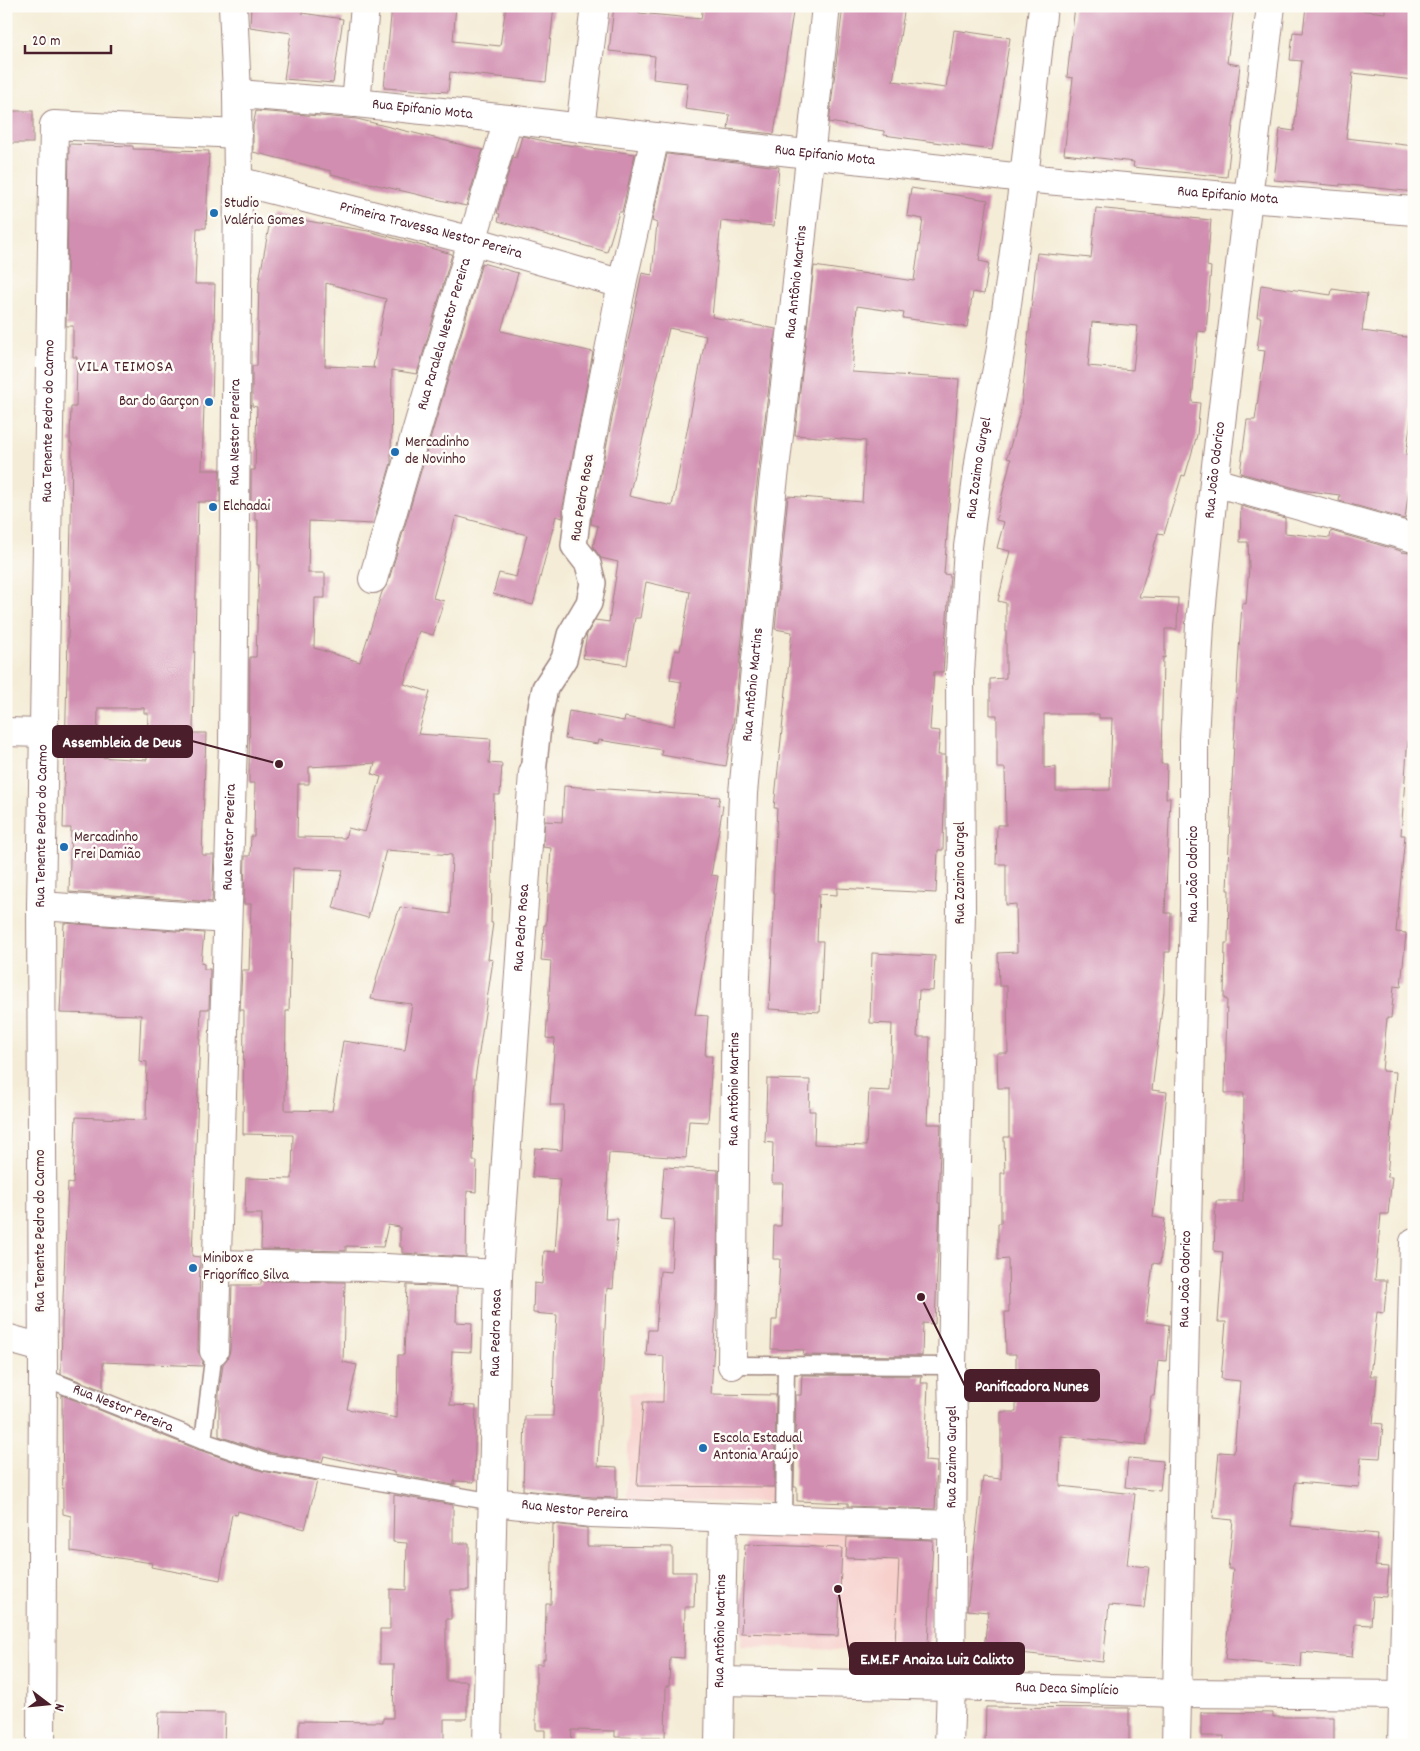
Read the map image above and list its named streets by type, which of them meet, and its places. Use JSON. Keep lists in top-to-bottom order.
{
  "streets": {
    "street": [
      "Rua Epifanio Mota",
      "Primeira Travessa Nestor Pereira",
      "Rua Antônio Martins",
      "Rua Paralela Nestor Pereira",
      "Rua Tenente Pedro do Carmo",
      "Rua Nestor Pereira",
      "Rua Zozimo Gurgel",
      "Rua João Odorico",
      "Rua Pedro Rosa",
      "Rua Deca Simplício"
    ]
  },
  "crossings": [
    ["Rua Epifanio Mota", "Rua Antônio Martins"],
    ["Rua Epifanio Mota", "Rua Paralela Nestor Pereira"],
    ["Rua Epifanio Mota", "Rua Nestor Pereira"],
    ["Rua Epifanio Mota", "Rua Zozimo Gurgel"],
    ["Rua Epifanio Mota", "Rua João Odorico"],
    ["Rua Epifanio Mota", "Rua Pedro Rosa"],
    ["Primeira Travessa Nestor Pereira", "Rua Paralela Nestor Pereira"],
    ["Primeira Travessa Nestor Pereira", "Rua Nestor Pereira"],
    ["Primeira Travessa Nestor Pereira", "Rua Pedro Rosa"],
    ["Rua Antônio Martins", "Rua Nestor Pereira"],
    ["Rua Antônio Martins", "Rua Deca Simplício"],
    ["Rua Tenente Pedro do Carmo", "Rua Nestor Pereira"],
    ["Rua Nestor Pereira", "Rua Zozimo Gurgel"],
    ["Rua Nestor Pereira", "Rua Pedro Rosa"],
    ["Rua Zozimo Gurgel", "Rua Deca Simplício"],
    ["Rua João Odorico", "Rua Deca Simplício"]
  ],
  "districts": ["VILA TEIMOSA"],
  "places": [
    "Studio Valéria Gomes",
    "Bar do Garçon",
    "Mercadinho de Novinho",
    "Elchadai",
    "Assembleia de Deus",
    "Mercadinho Frei Damião",
    "Minibox e Frigorífico Silva",
    "Panificadora Nunes",
    "Escola Estadual Antonia Araújo",
    "E.M.E.F Anaiza Luiz Calixto"
  ],
  "scale_bar": "20 m",
  "north": "right"
}
